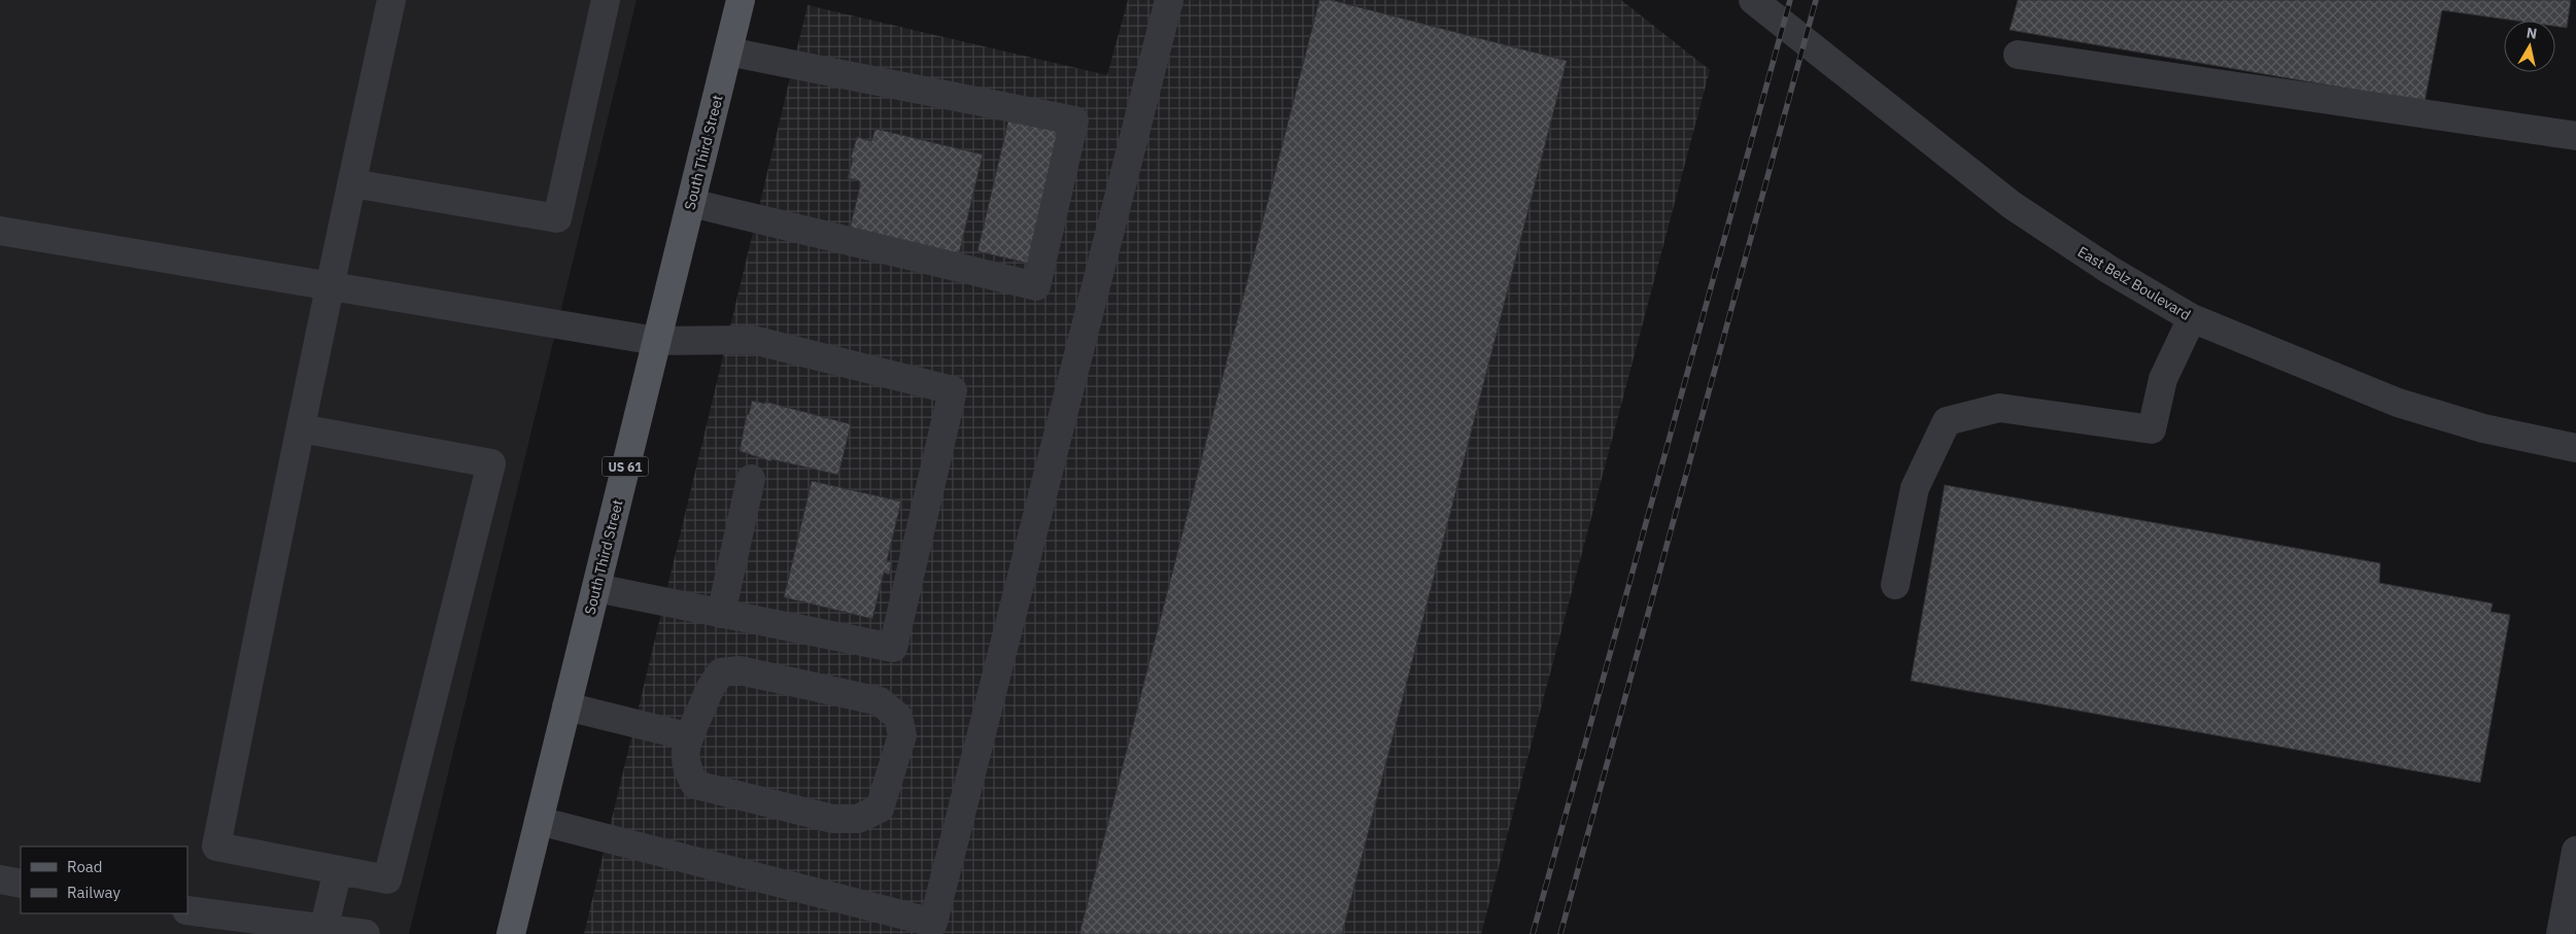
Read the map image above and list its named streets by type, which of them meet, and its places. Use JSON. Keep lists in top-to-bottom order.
{
  "streets": {
    "main road": ["South Third Street", "US 61"],
    "street": ["East Belz Boulevard"]
  },
  "legend": ["Road", "Railway"],
  "north": "top"
}
